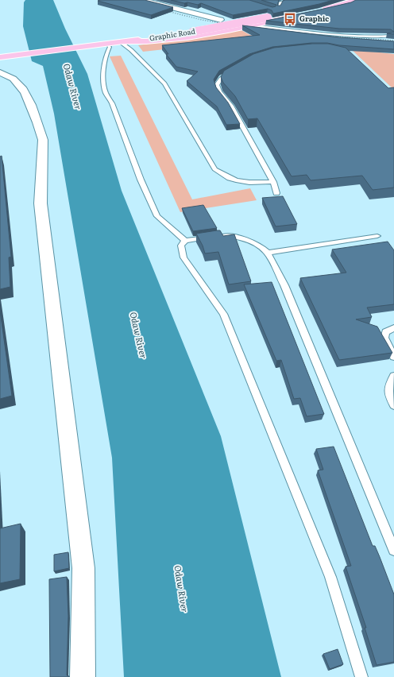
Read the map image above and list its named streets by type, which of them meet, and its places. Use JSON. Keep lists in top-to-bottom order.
{
  "streets": {
    "main road": ["Graphic Road"]
  },
  "water": ["Odaw River"],
  "places": {
    "bus stop": ["Graphic"]
  }
}
